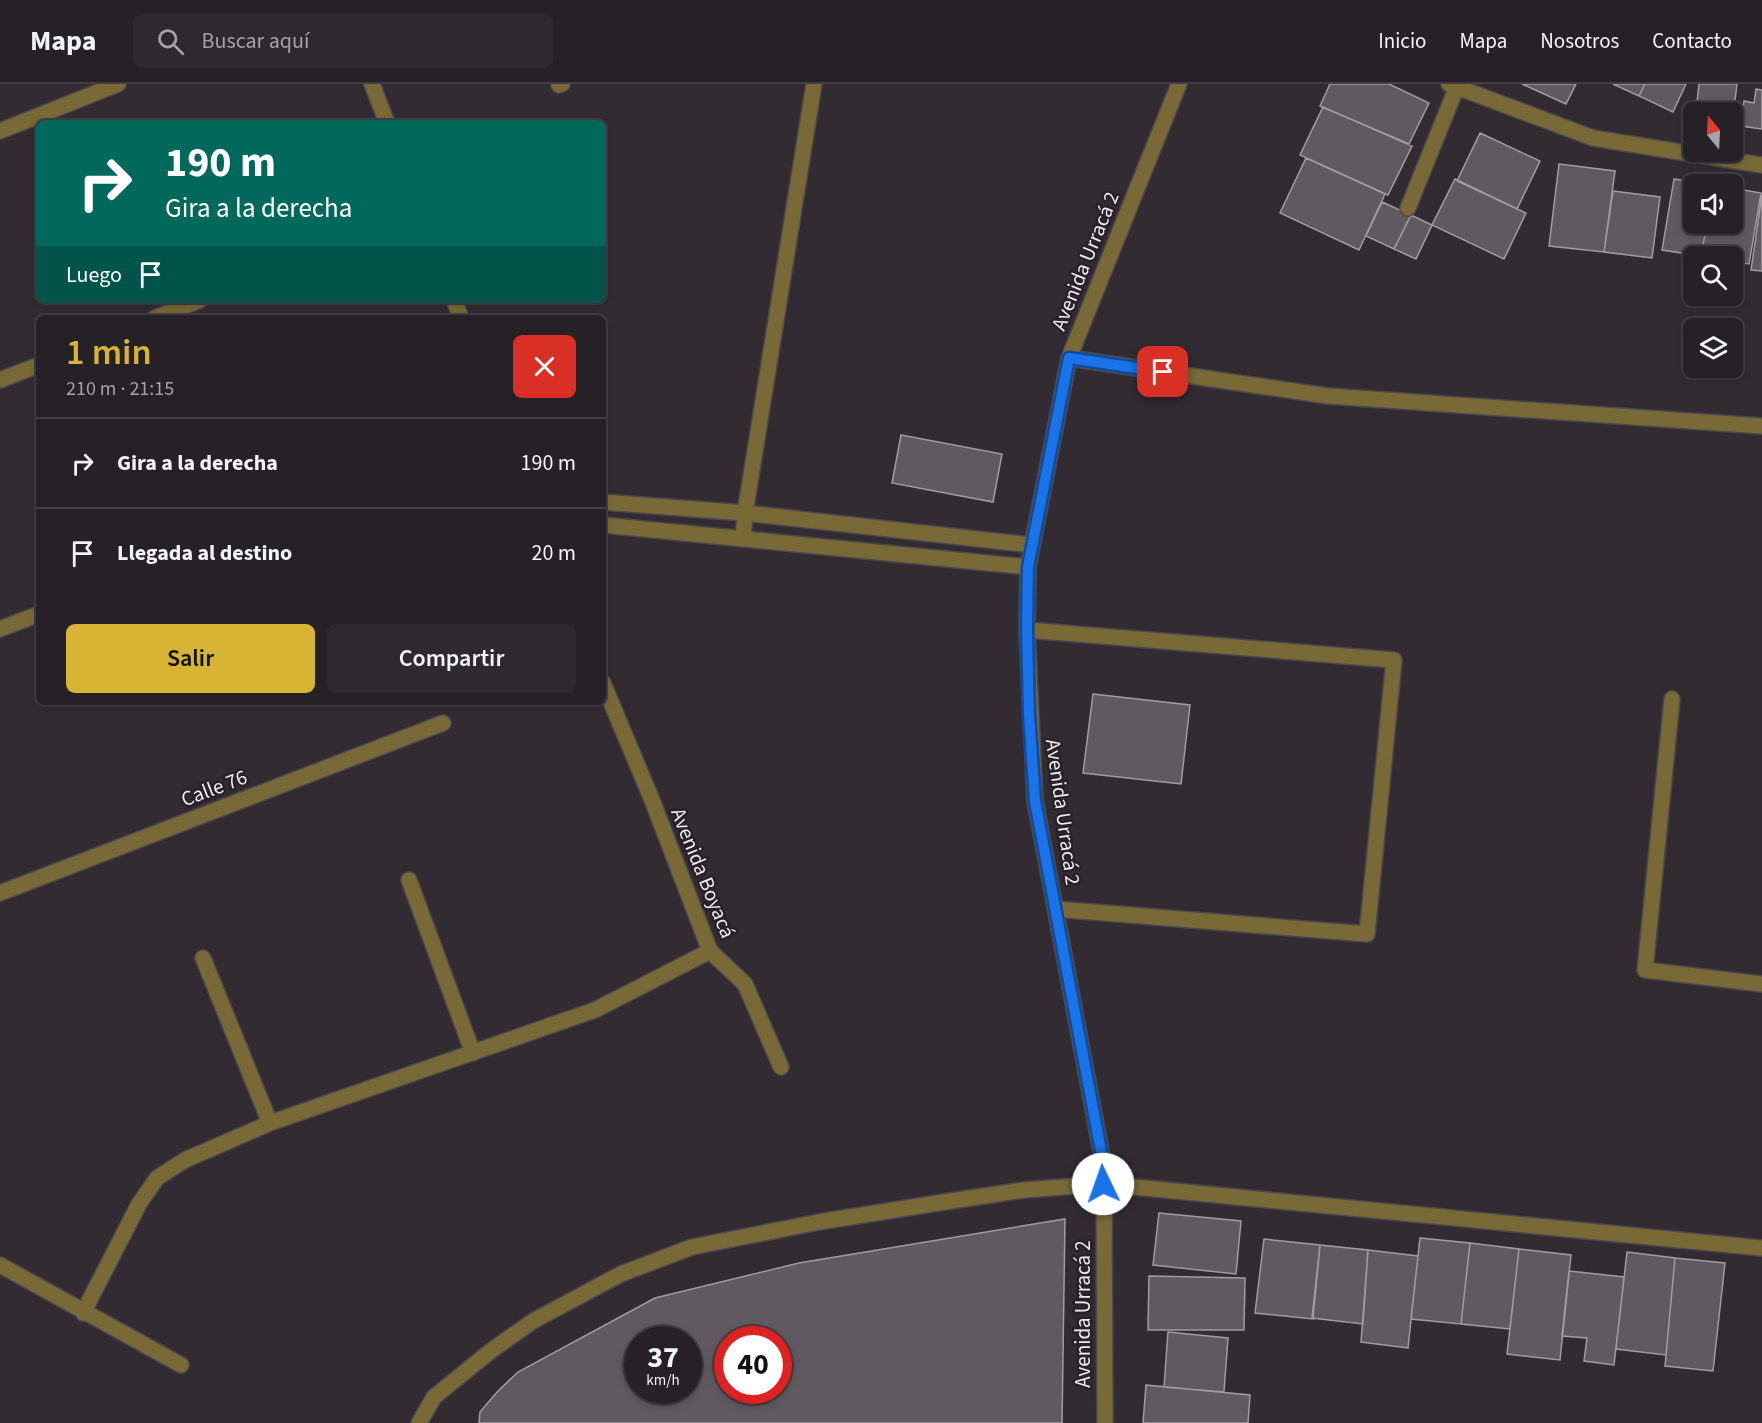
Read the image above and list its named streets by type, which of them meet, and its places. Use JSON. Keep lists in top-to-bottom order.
{
  "streets": {
    "street": ["Avenida Urracá 2", "Calle 76", "Avenida Boyacá"]
  },
  "north": "top",
  "page": {
    "header": "Mapa",
    "search": "Buscar aquí",
    "nav": [
      "Inicio",
      "Mapa",
      "Nosotros",
      "Contacto"
    ],
    "turn": ["190 m", "Gira a la derecha"],
    "then": "Luego",
    "heading": ["1 min", "210 m · 21:15"],
    "list": [
      {
        "name": "Gira a la derecha",
        "value": "190 m"
      },
      {
        "name": "Llegada al destino",
        "value": "20 m"
      }
    ],
    "buttons": ["Salir", "Compartir"],
    "speed": "37 km/h",
    "limit": "40"
  }
}
